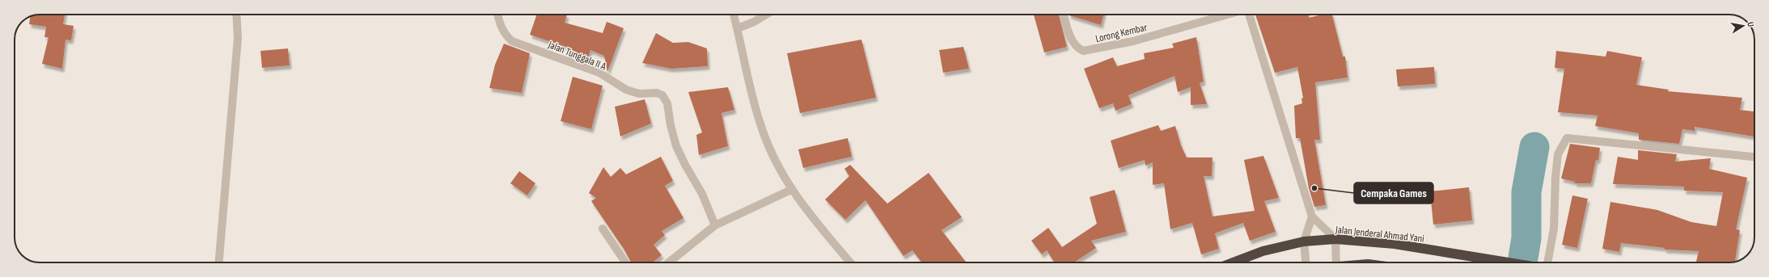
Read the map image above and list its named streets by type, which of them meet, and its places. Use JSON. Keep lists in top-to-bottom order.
{
  "streets": {
    "highway": ["Jalan Jenderal Ahmad Yani"],
    "street": ["Lorong Kembar", "Jalan Tunggala II A"]
  },
  "places": ["Cempaka Games"],
  "north": "right"
}
